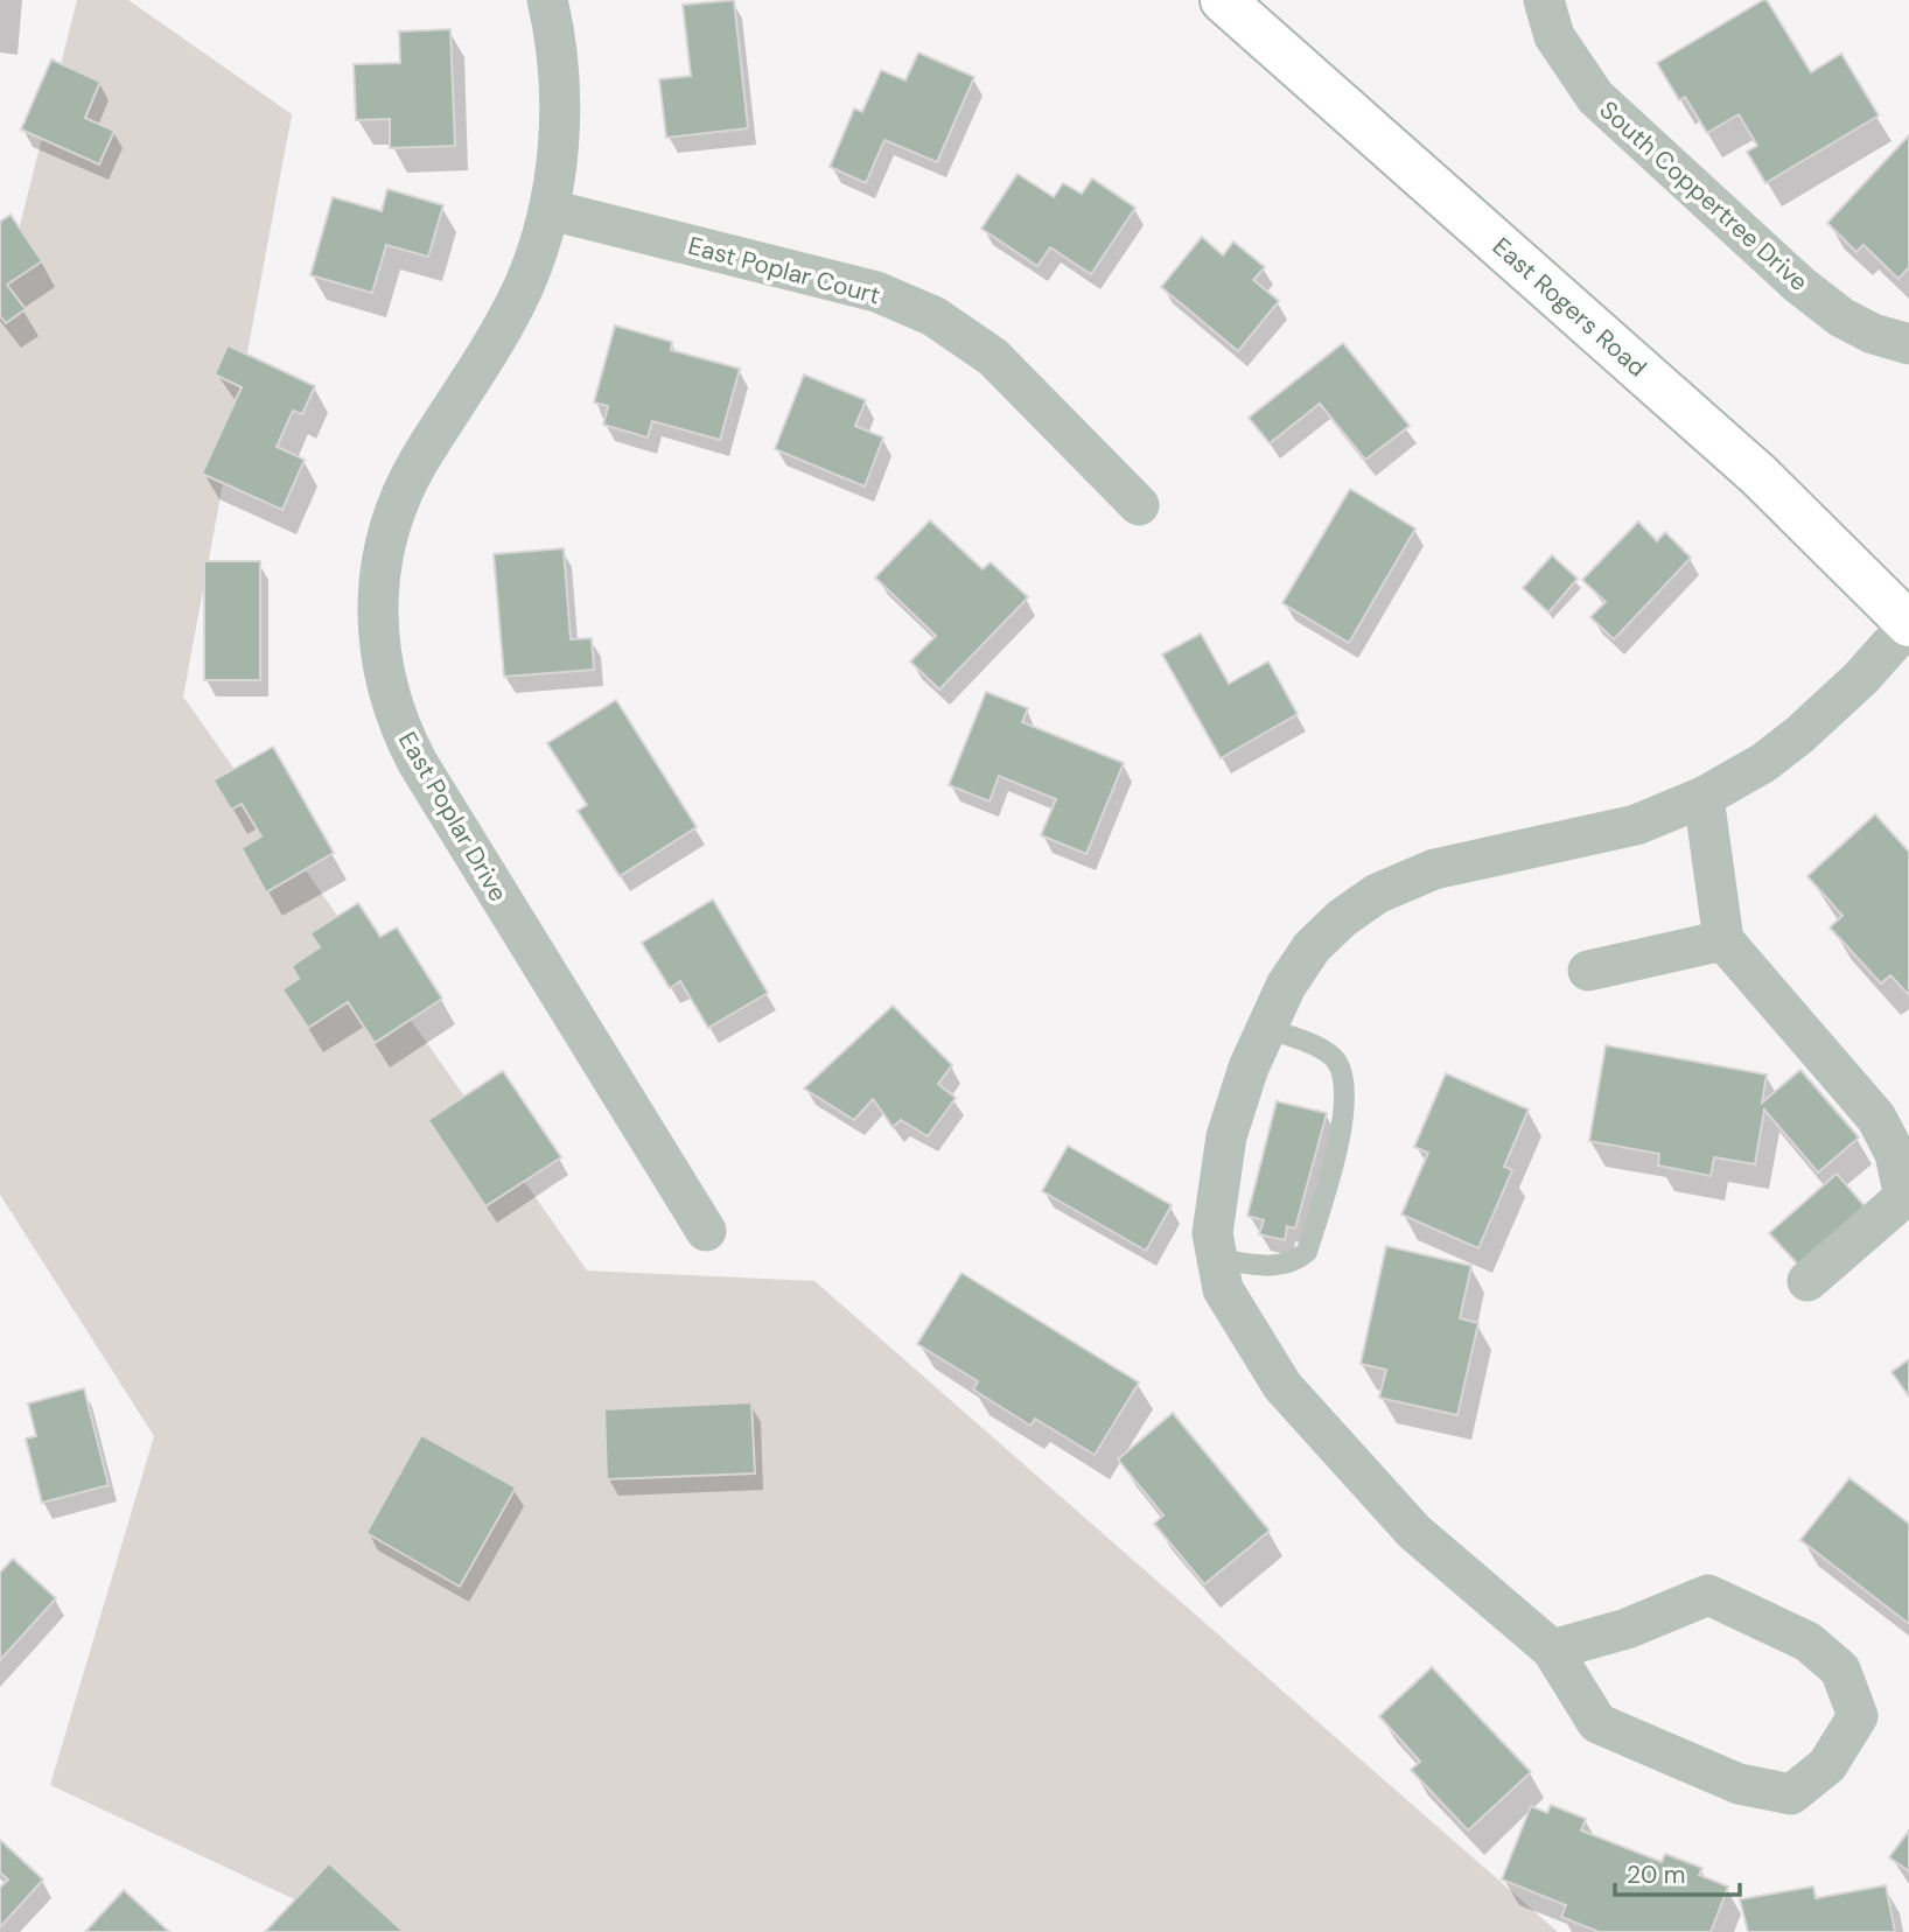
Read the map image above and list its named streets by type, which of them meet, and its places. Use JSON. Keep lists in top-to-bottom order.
{
  "streets": {
    "main road": ["East Rogers Road"],
    "street": ["South Coppertree Drive", "East Poplar Court", "East Poplar Drive"]
  },
  "crossings": [
    ["East Poplar Court", "East Poplar Drive"]
  ],
  "scale_bar": "20 m"
}
